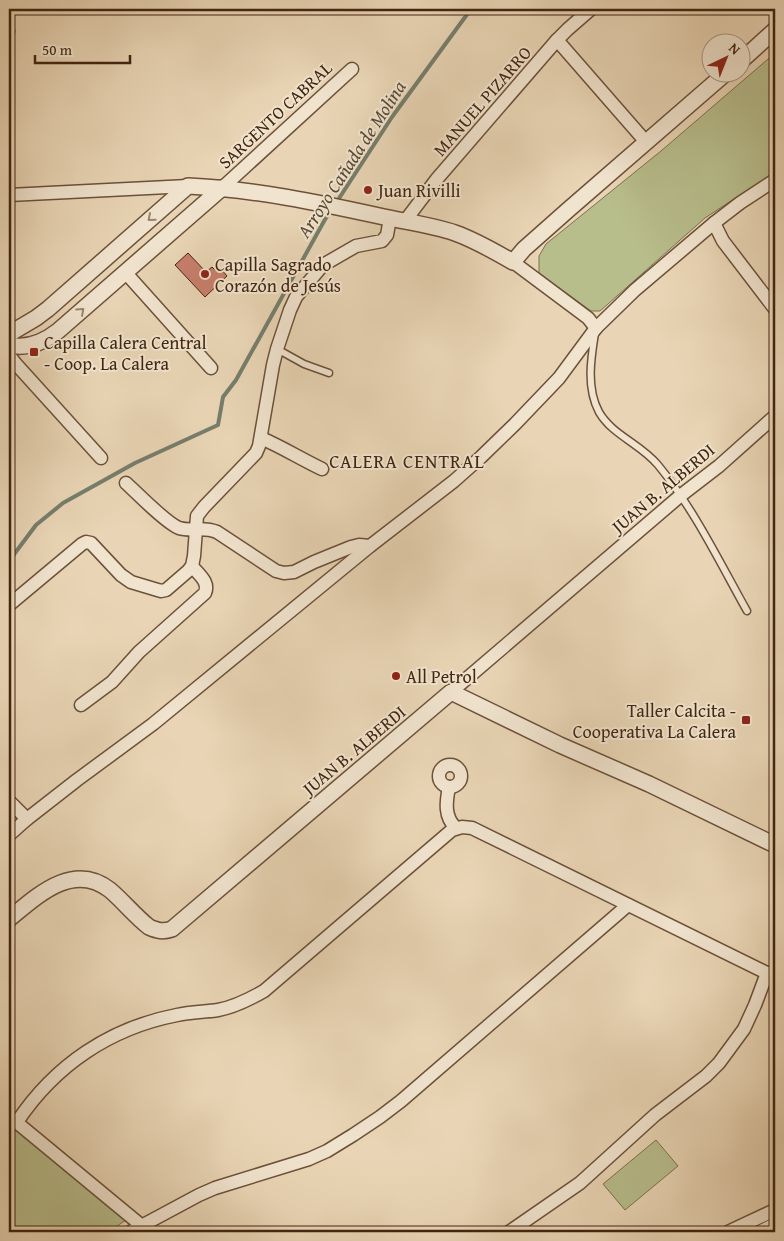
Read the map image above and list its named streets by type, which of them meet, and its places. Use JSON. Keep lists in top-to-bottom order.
{
  "streets": {
    "street": ["MANUEL PIZARRO", "SARGENTO CABRAL", "JUAN B. ALBERDI"]
  },
  "districts": ["CALERA CENTRAL"],
  "water": ["Arroyo Cañada de Molina"],
  "places": {
    "other": ["Juan Rivilli", "Capilla Sagrado Corazón de Jesús", "All Petrol"],
    "transit": ["Capilla Calera Central - Coop. La Calera", "Taller Calcita - Cooperativa La Calera"]
  },
  "scale_bar": "50 m",
  "north": "top right"
}
